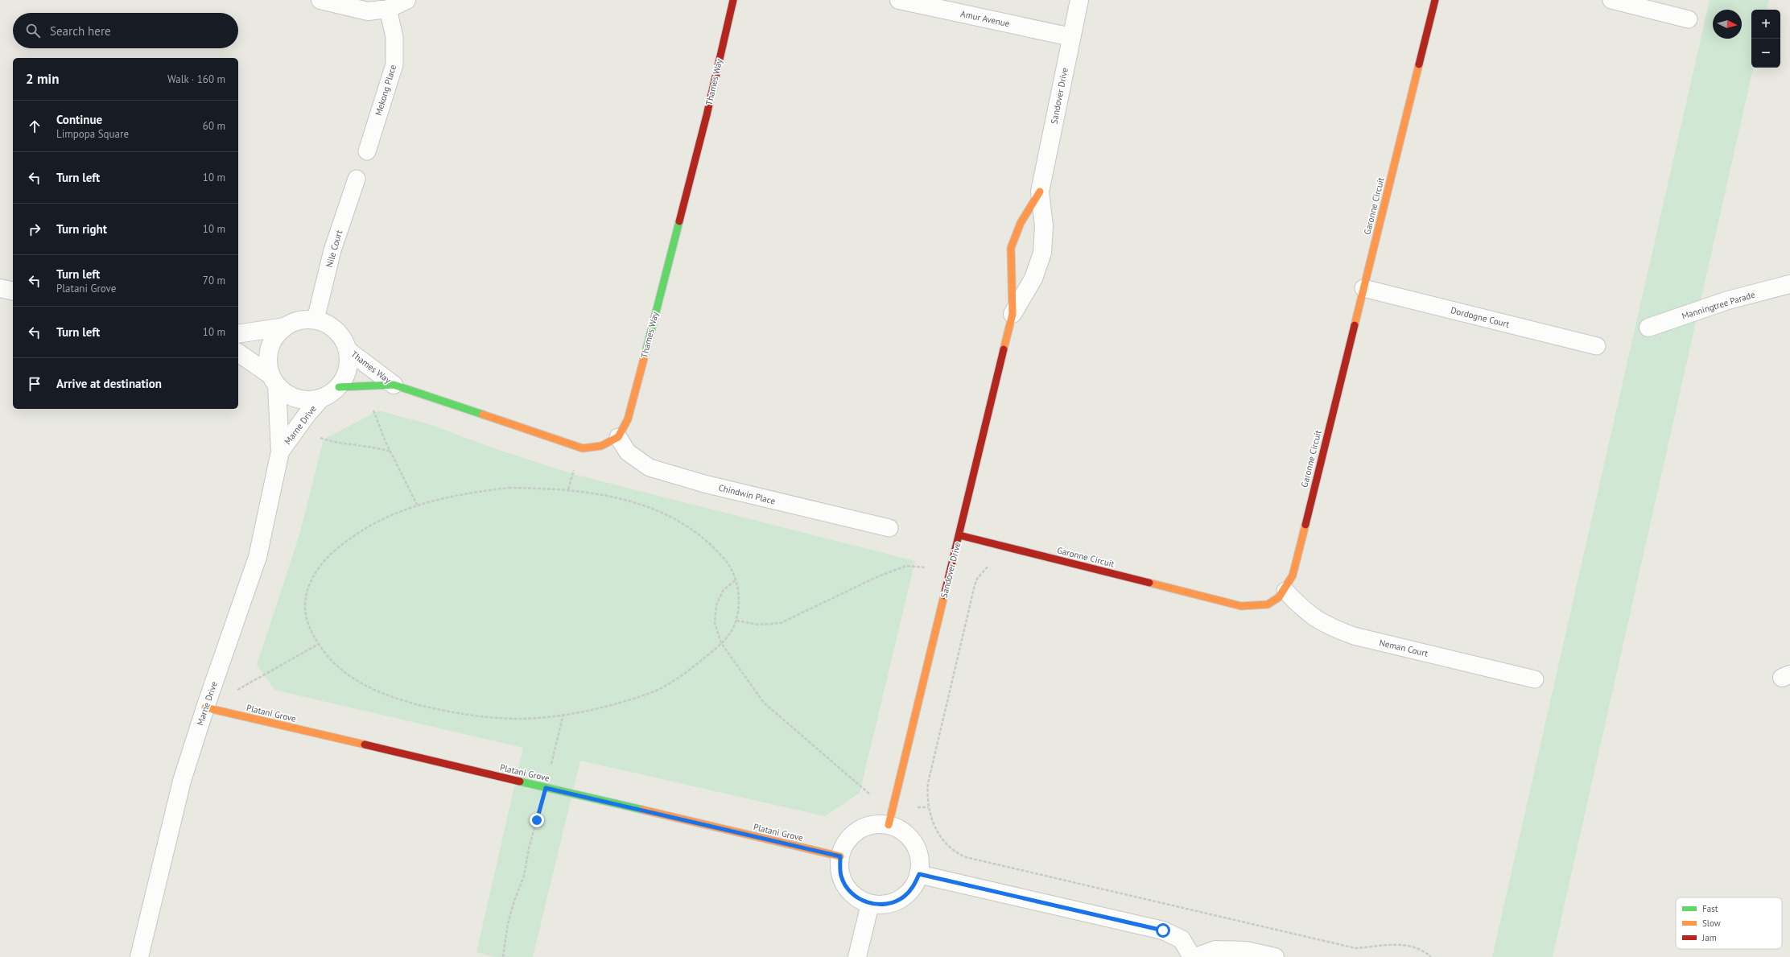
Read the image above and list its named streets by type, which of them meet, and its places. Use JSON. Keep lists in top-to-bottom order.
{
  "streets": {
    "street": [
      "Amur Avenue",
      "Thames Way",
      "Sandover Drive",
      "Garonne Circuit",
      "Manningtree Parade",
      "Marne Drive",
      "Platani Grove"
    ],
    "lane": [
      "Mekong Place",
      "Nile Court",
      "Dordogne Court",
      "Chindwin Place",
      "Neman Court"
    ]
  },
  "crossings": [
    ["Amur Avenue", "Sandover Drive"],
    ["Thames Way", "Nile Court"],
    ["Thames Way", "Marne Drive"],
    ["Thames Way", "Chindwin Place"],
    ["Sandover Drive", "Garonne Circuit"],
    ["Sandover Drive", "Platani Grove"],
    ["Garonne Circuit", "Dordogne Court"],
    ["Garonne Circuit", "Neman Court"],
    ["Nile Court", "Marne Drive"],
    ["Marne Drive", "Platani Grove"]
  ],
  "legend": ["Fast", "Slow", "Jam"],
  "north": "right",
  "page": {
    "map_buttons": ["+", "−"],
    "search": "Search here",
    "heading": ["2 min", "Walk · 160 m"],
    "list": [
      ["Continue", "Limpopa Square", "60 m"],
      ["Turn left", "10 m"],
      ["Turn right", "10 m"],
      ["Turn left", "Platani Grove", "70 m"],
      ["Turn left", "10 m"],
      "Arrive at destination"
    ]
  }
}
